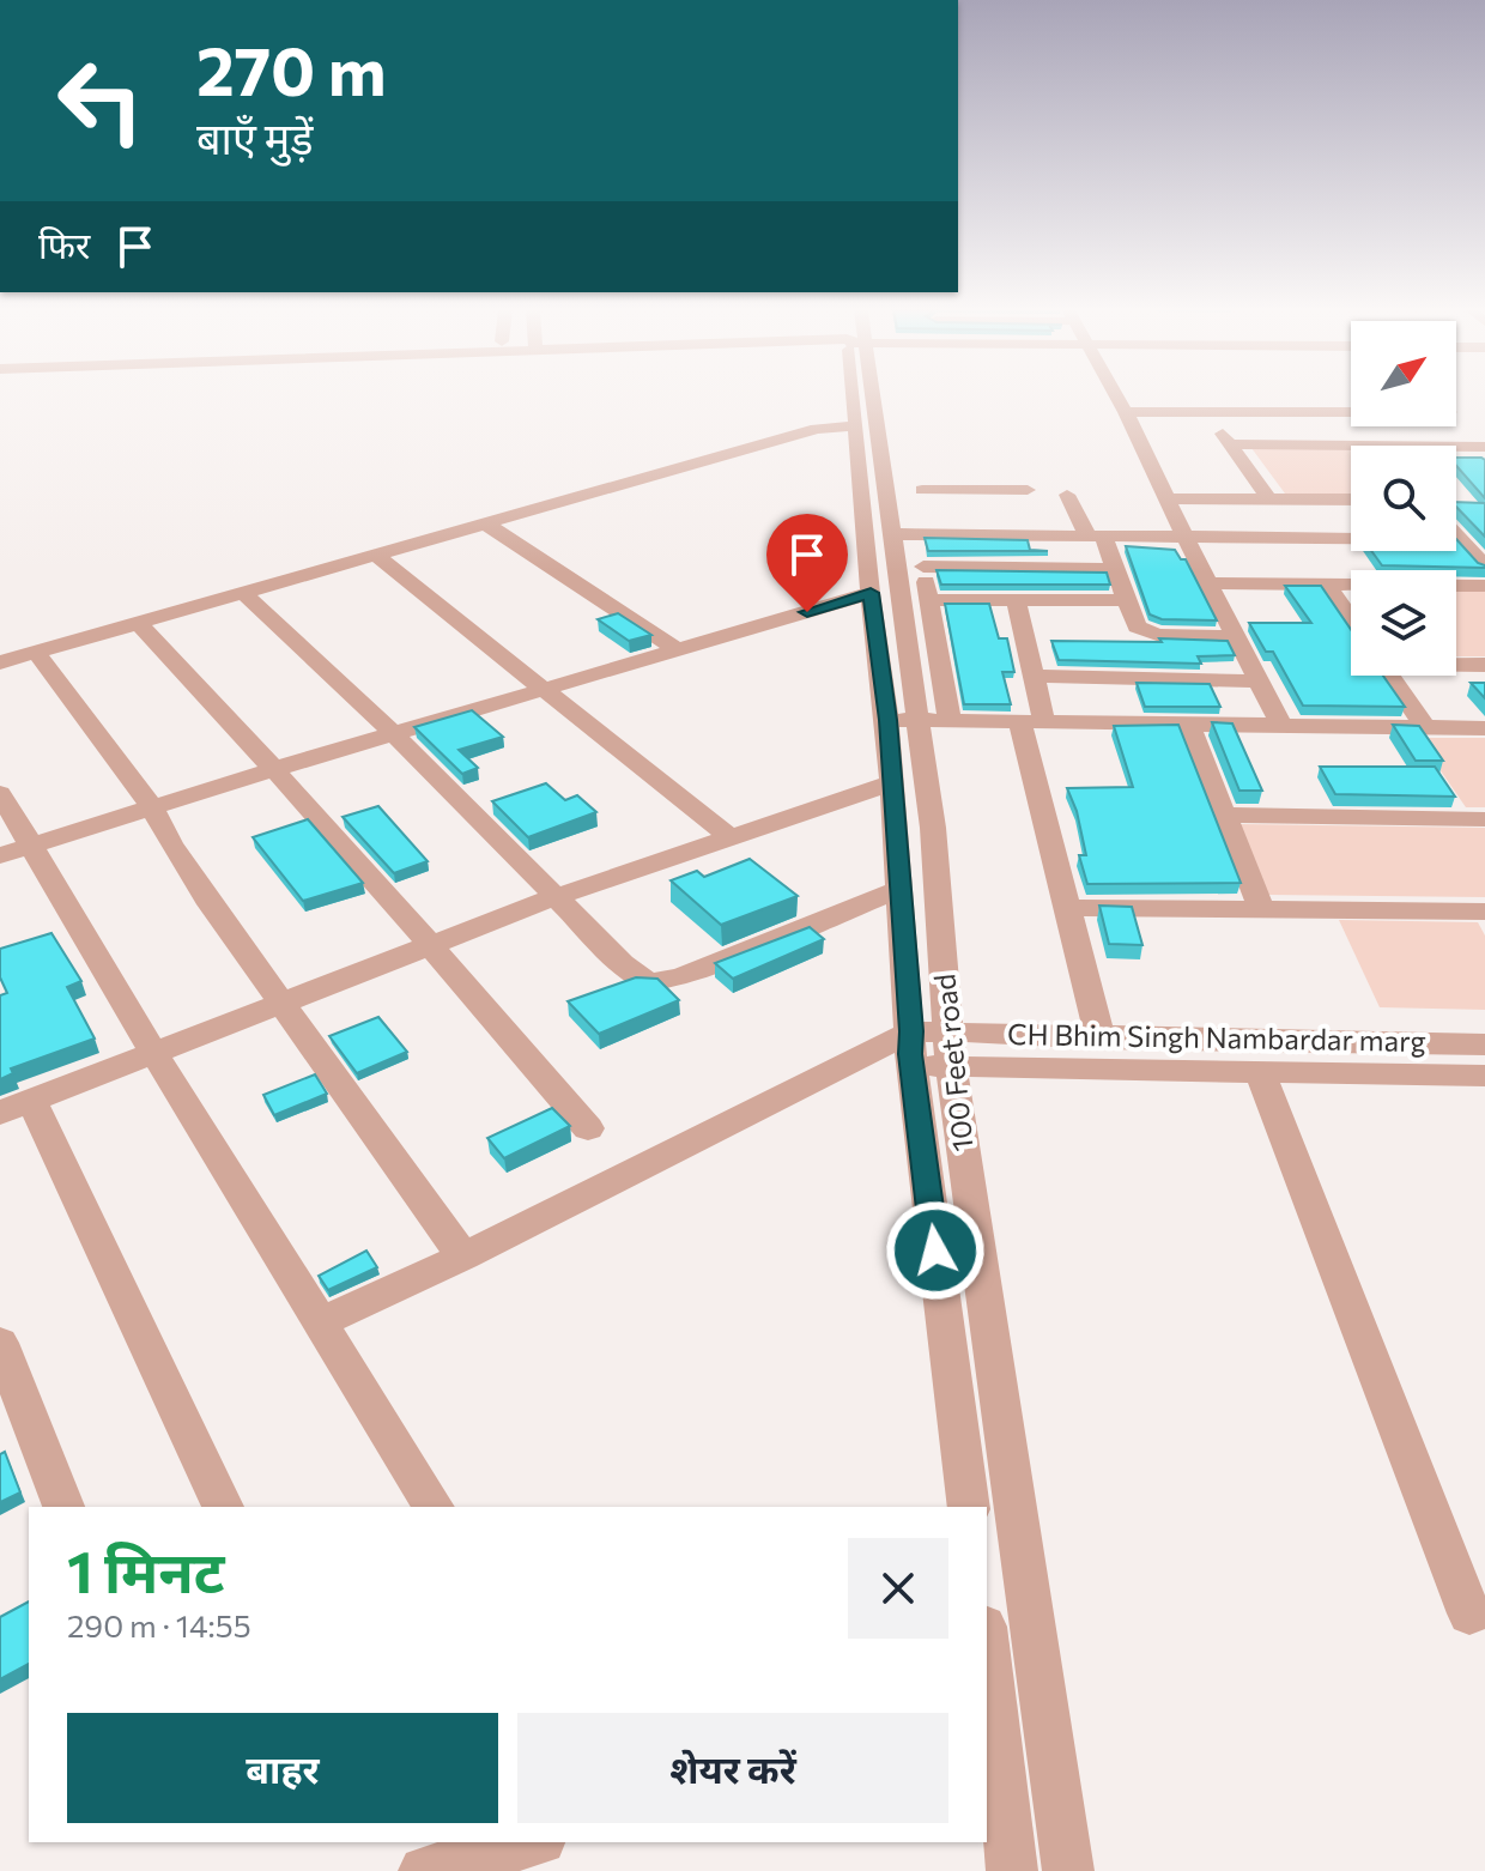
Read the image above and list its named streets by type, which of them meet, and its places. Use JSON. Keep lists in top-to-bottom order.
{
  "streets": {
    "street": ["CH Bhim Singh Nambardar marg", "100 Feet road"]
  },
  "crossings": [
    ["CH Bhim Singh Nambardar marg", "100 Feet road"]
  ],
  "north": "top right",
  "page": {
    "turn": ["270 m", "बाएँ मुड़ें"],
    "then": "फिर",
    "heading": ["1 मिनट", "290 m · 14:55"],
    "buttons": ["बाहर", "शेयर करें"]
  }
}
